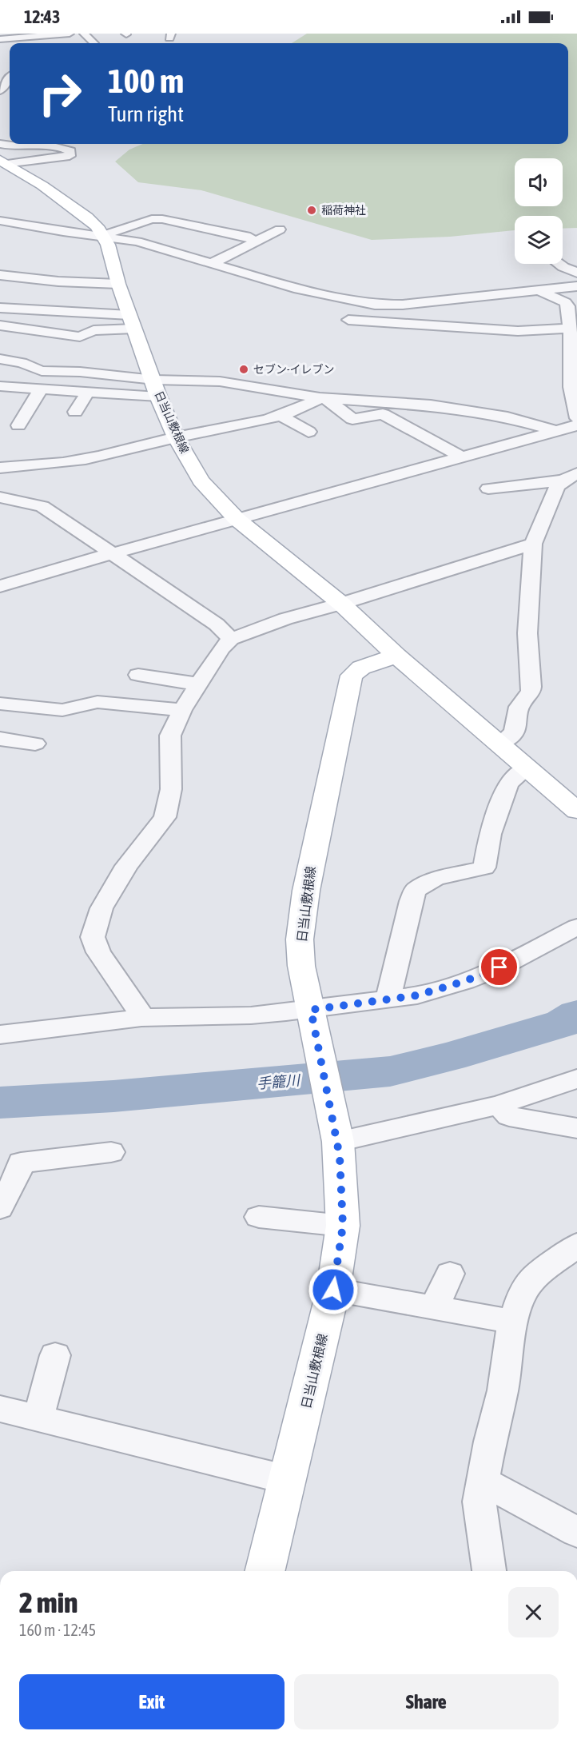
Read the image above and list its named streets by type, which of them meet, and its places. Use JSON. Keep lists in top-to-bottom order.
{
  "streets": {
    "main road": ["日当山敷根線"]
  },
  "water": ["手籠川"],
  "places": ["稲荷神社", "セブン-イレブン"],
  "page": {
    "status": "12:43",
    "turn": ["100 m", "Turn right"],
    "heading": ["2 min", "160 m · 12:45"],
    "buttons": ["Exit", "Share"]
  }
}
